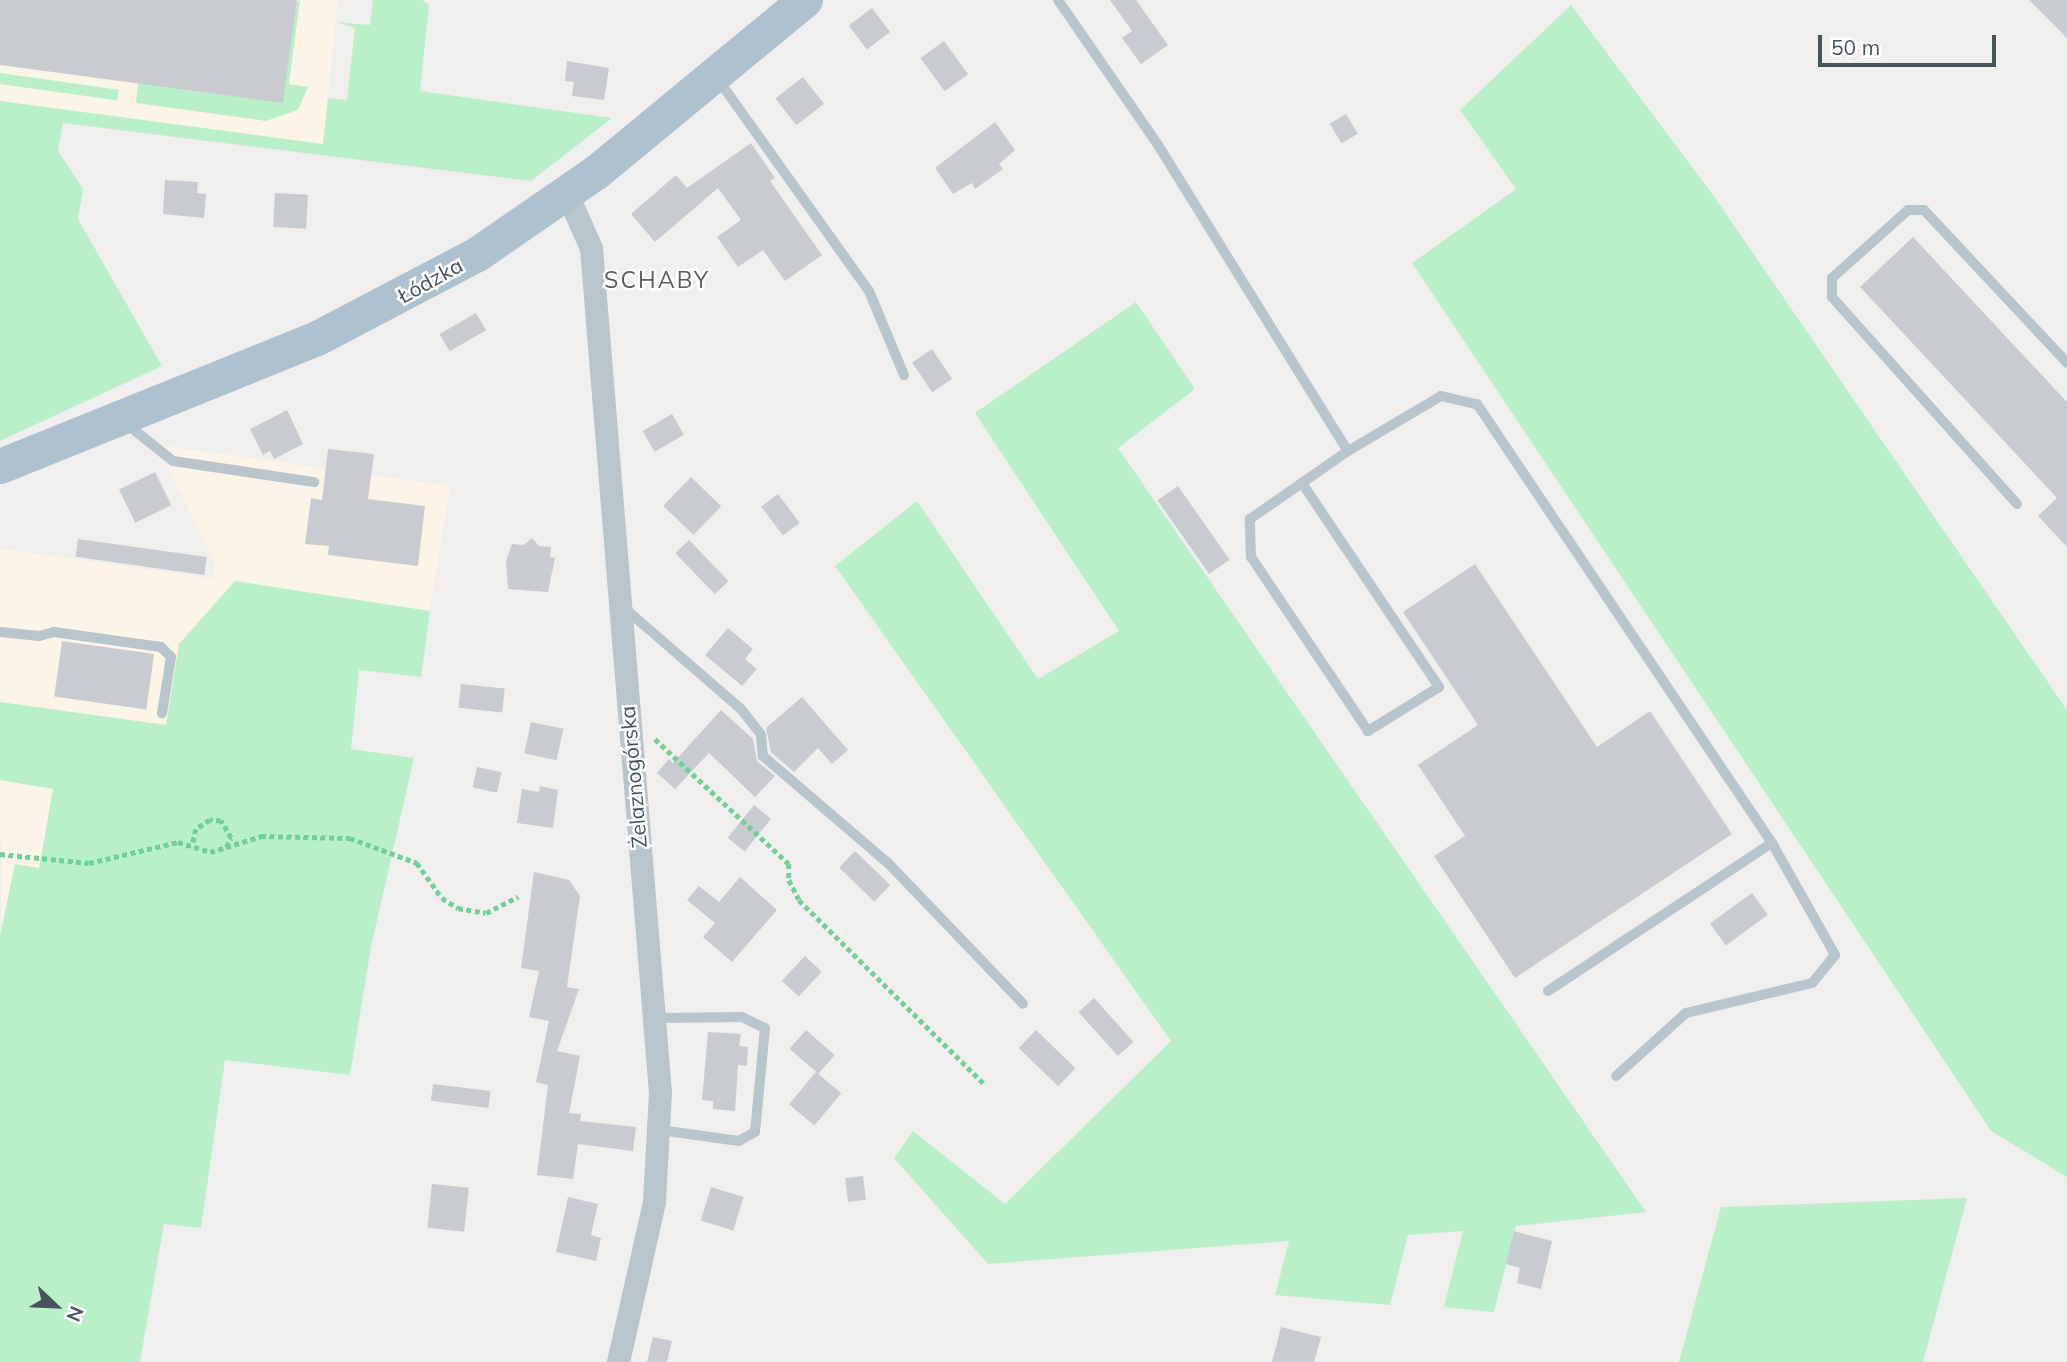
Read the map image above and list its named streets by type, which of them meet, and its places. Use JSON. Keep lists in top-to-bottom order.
{
  "streets": {
    "main road": ["Łódzka"],
    "street": ["Żelaznogórska"]
  },
  "crossings": [
    ["Łódzka", "Żelaznogórska"]
  ],
  "districts": ["SCHABY"],
  "scale_bar": "50 m",
  "north": "bottom right"
}
